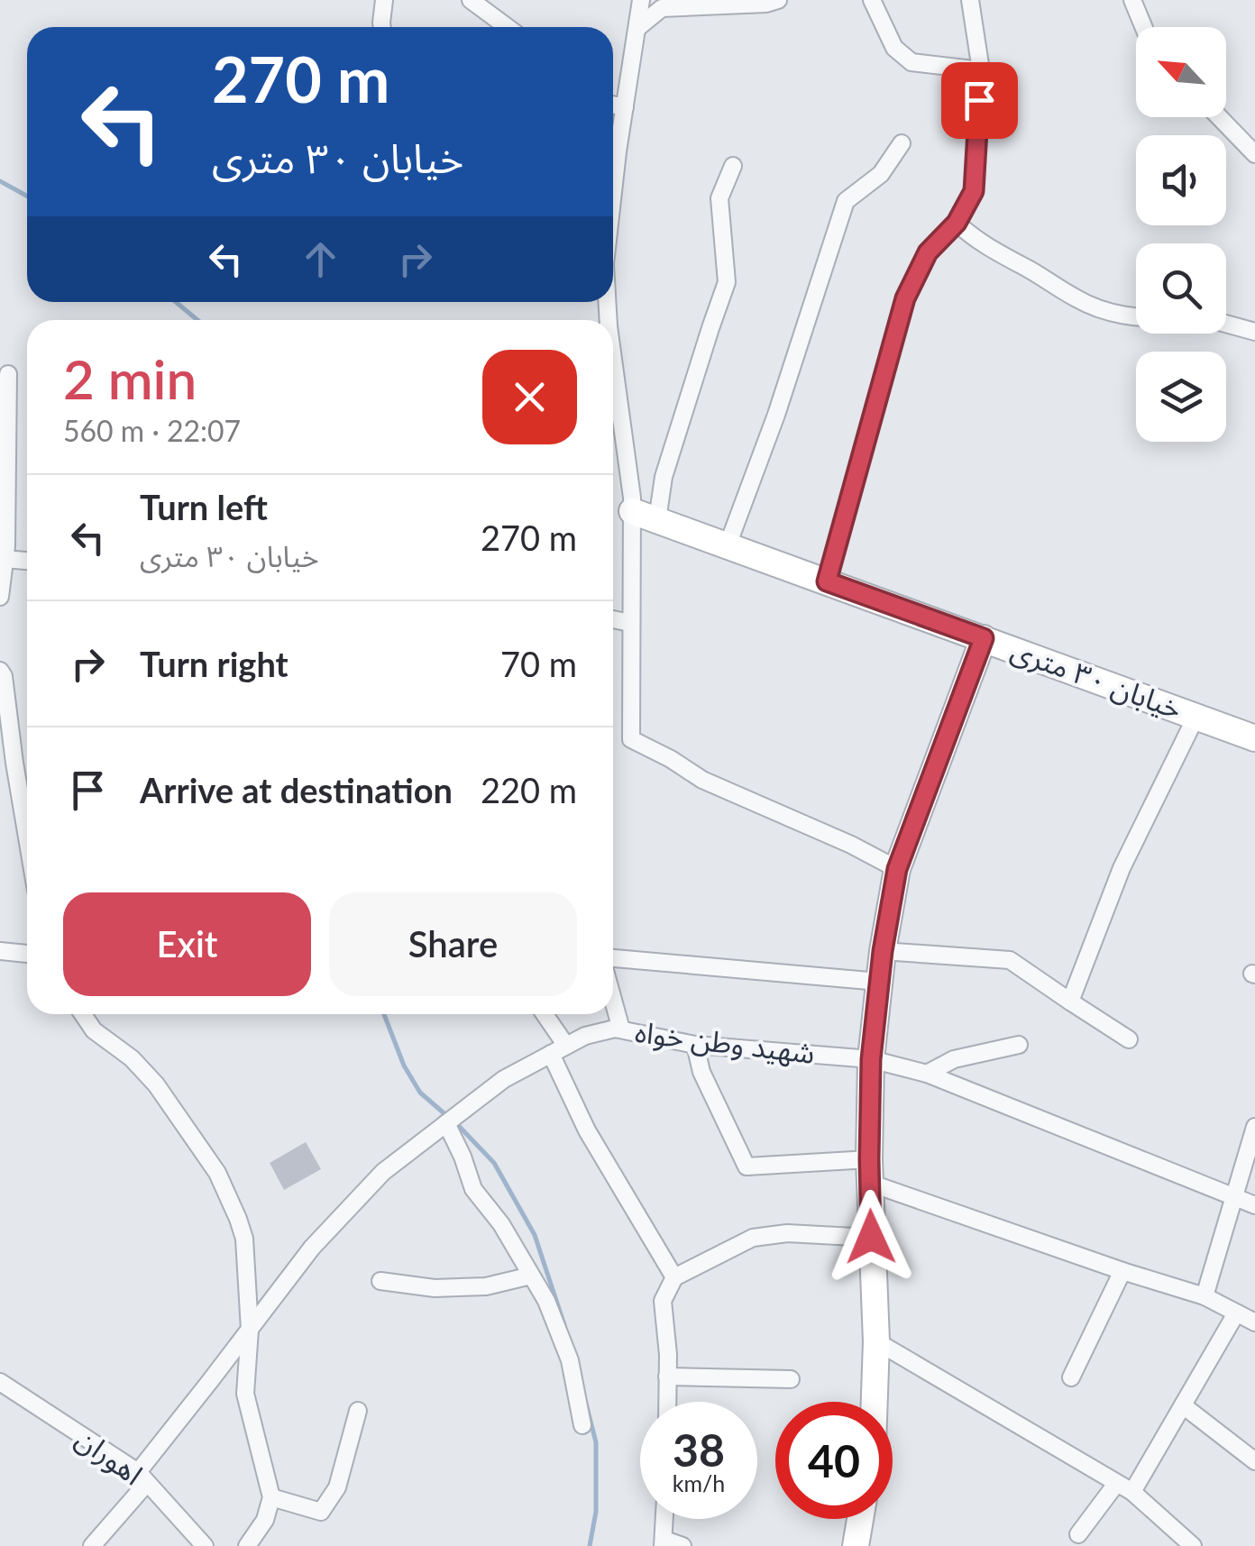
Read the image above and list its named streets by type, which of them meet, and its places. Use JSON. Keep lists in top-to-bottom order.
{
  "streets": {
    "street": ["خیابان ۳۰ متری", "شهید وطن خواه", "اهوران"]
  },
  "crossings": [
    ["شهید وطن خواه", "اهوران"]
  ],
  "north": "top left",
  "page": {
    "turn": ["270 m", "خیابان ۳۰ متری"],
    "heading": ["2 min", "560 m · 22:07"],
    "list": [
      {
        "name": "Turn left",
        "note": "خیابان ۳۰ متری",
        "value": "270 m"
      },
      {
        "name": "Turn right",
        "value": "70 m"
      },
      {
        "name": "Arrive at destination",
        "value": "220 m"
      }
    ],
    "buttons": ["Exit", "Share"],
    "speed": "38 km/h",
    "limit": "40"
  }
}
